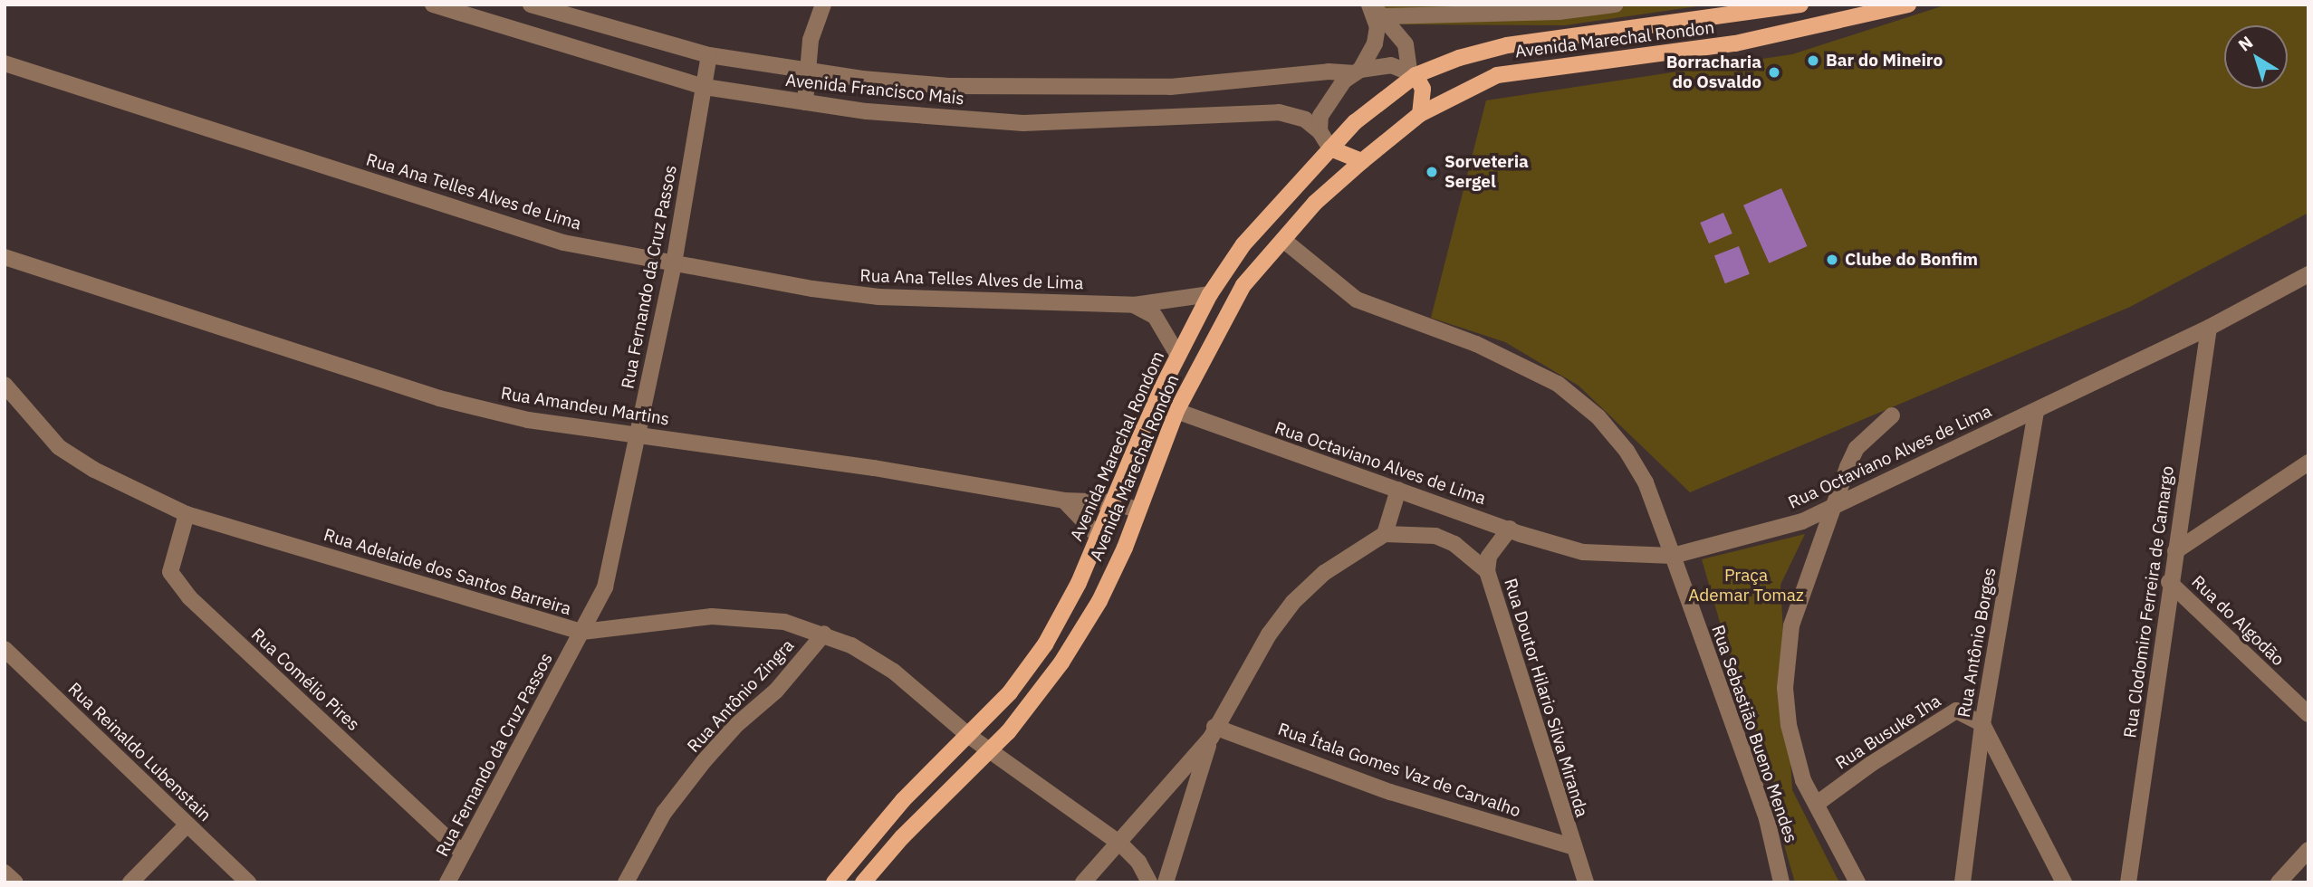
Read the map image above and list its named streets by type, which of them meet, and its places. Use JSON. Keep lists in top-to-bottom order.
{
  "streets": {
    "main road": ["Avenida Marechal Rondon", "Avenida Marechal Rondom"],
    "street": [
      "Avenida Francisco Mais",
      "Rua Ana Telles Alves de Lima",
      "Rua Fernando da Cruz Passos",
      "Rua Amandeu Martins",
      "Rua Octaviano Alves de Lima",
      "Rua Adelaide dos Santos Barreira",
      "Rua Clodomiro Ferreira de Camargo",
      "Rua do Algodão",
      "Rua Antônio Borges",
      "Rua Comélio Pires",
      "Rua Antônio Zingra",
      "Rua Doutor Hilario Silva Miranda",
      "Rua Busuke Iha",
      "Rua Sebastião Bueno Mendes",
      "Rua Reinaldo Lubenstain",
      "Rua Ítala Gomes Vaz de Carvalho"
    ]
  },
  "crossings": [
    ["Avenida Marechal Rondon", "Rua Amandeu Martins"],
    ["Avenida Marechal Rondon", "Rua Octaviano Alves de Lima"],
    ["Avenida Marechal Rondon", "Rua Adelaide dos Santos Barreira"],
    ["Avenida Marechal Rondon", "Rua Sebastião Bueno Mendes"],
    ["Avenida Francisco Mais", "Rua Fernando da Cruz Passos"],
    ["Avenida Francisco Mais", "Avenida Marechal Rondom"],
    ["Rua Ana Telles Alves de Lima", "Rua Fernando da Cruz Passos"],
    ["Rua Ana Telles Alves de Lima", "Avenida Marechal Rondom"],
    ["Rua Fernando da Cruz Passos", "Rua Amandeu Martins"],
    ["Rua Fernando da Cruz Passos", "Rua Adelaide dos Santos Barreira"],
    ["Rua Fernando da Cruz Passos", "Rua Comélio Pires"],
    ["Rua Amandeu Martins", "Avenida Marechal Rondom"],
    ["Avenida Marechal Rondom", "Rua Adelaide dos Santos Barreira"],
    ["Rua Octaviano Alves de Lima", "Rua Clodomiro Ferreira de Camargo"],
    ["Rua Octaviano Alves de Lima", "Rua Antônio Borges"],
    ["Rua Octaviano Alves de Lima", "Rua Doutor Hilario Silva Miranda"],
    ["Rua Octaviano Alves de Lima", "Rua Sebastião Bueno Mendes"],
    ["Rua Adelaide dos Santos Barreira", "Rua Comélio Pires"],
    ["Rua Adelaide dos Santos Barreira", "Rua Antônio Zingra"],
    ["Rua Clodomiro Ferreira de Camargo", "Rua do Algodão"],
    ["Rua Antônio Borges", "Rua Busuke Iha"],
    ["Rua Doutor Hilario Silva Miranda", "Rua Ítala Gomes Vaz de Carvalho"]
  ],
  "parks": ["Praça Ademar Tomaz"],
  "places": [
    "Bar do Mineiro",
    "Borracharia do Osvaldo",
    "Sorveteria Sergel",
    "Clube do Bonfim"
  ],
  "north": "top left"
}
